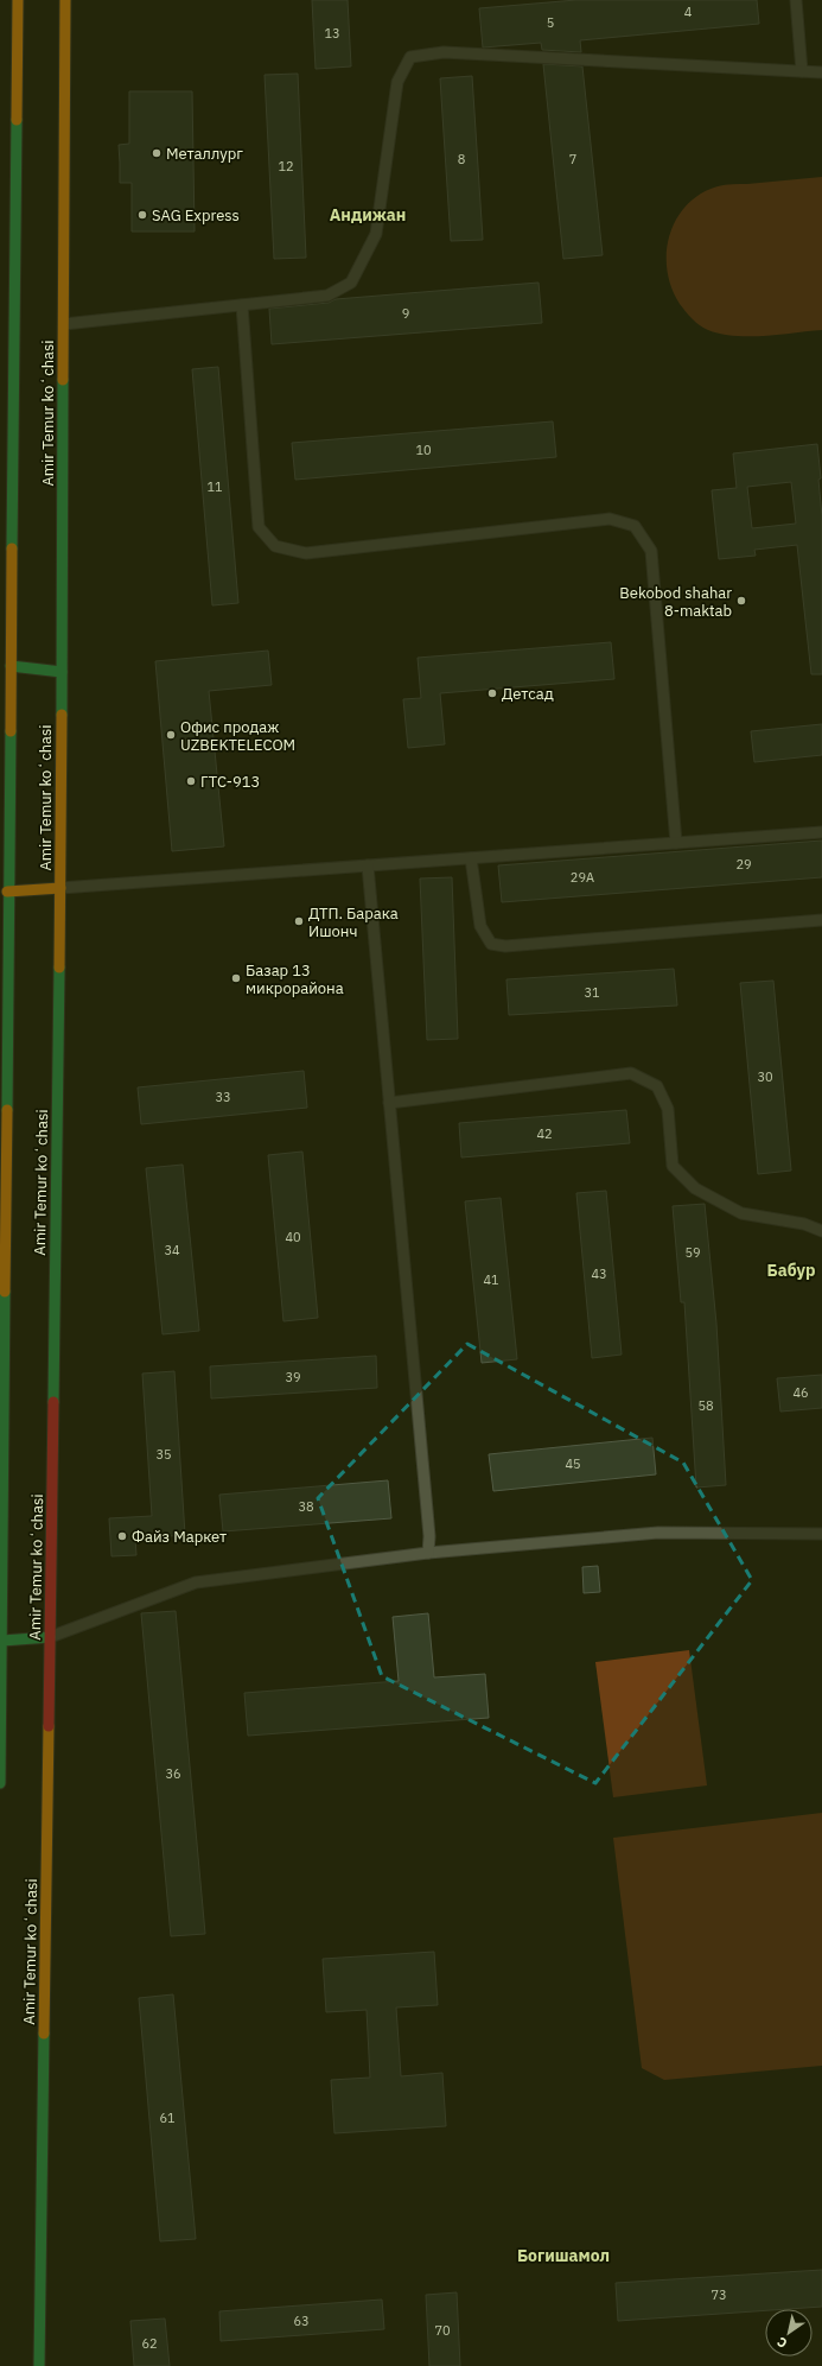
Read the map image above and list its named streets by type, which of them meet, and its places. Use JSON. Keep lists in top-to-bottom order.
{
  "streets": {
    "street": ["Amir Temur koʻchasi"]
  },
  "districts": ["Андижан", "Бабур", "Богишамол"],
  "places": [
    "Металлург",
    "SAG Express",
    "Bekobod shahar 8-maktab",
    "Детсад",
    "Офис продаж UZBEKTELECOM",
    "ГТС-913",
    "ДТП. Барака Ишонч",
    "Базар 13 микрорайона",
    "Файз Маркет"
  ],
  "house_numbers": [
    "4",
    "5",
    "13",
    "8",
    "7",
    "12",
    "9",
    "10",
    "11",
    "29",
    "29A",
    "31",
    "30",
    "33",
    "42",
    "40",
    "34",
    "59",
    "43",
    "41",
    "39",
    "46",
    "58",
    "35",
    "45",
    "38",
    "36",
    "61",
    "73",
    "63",
    "70",
    "62"
  ],
  "north": "bottom left"
}
